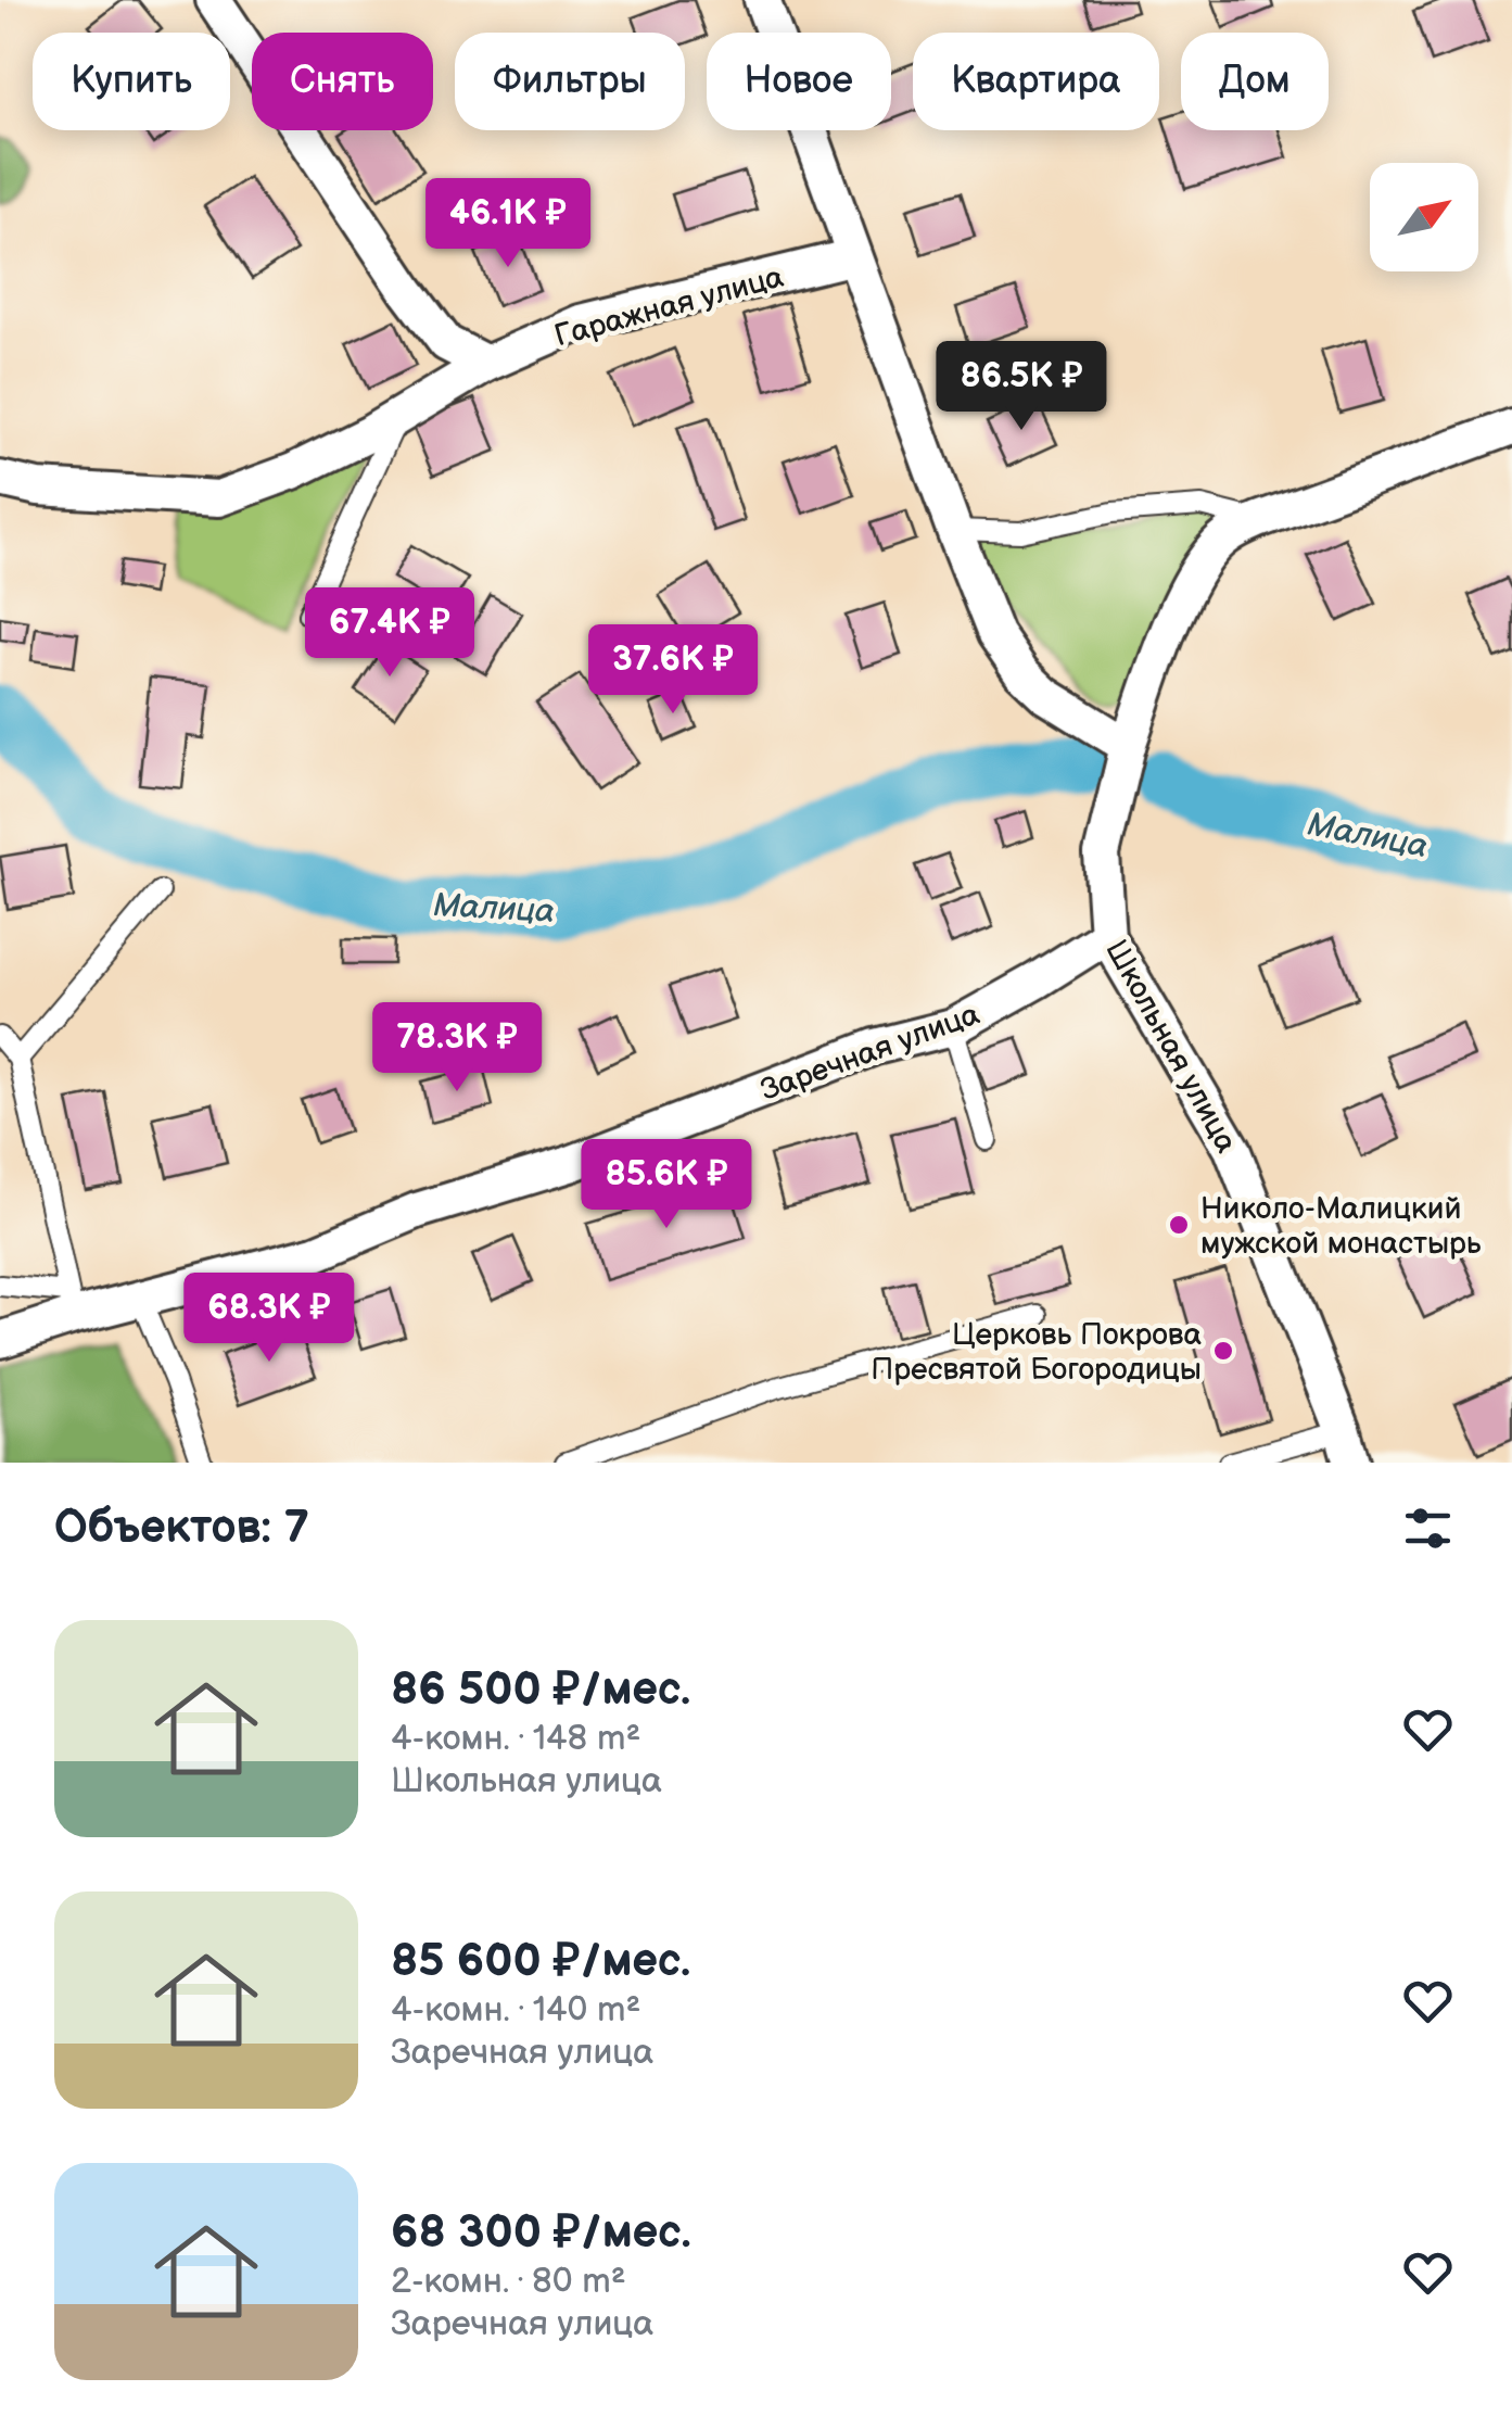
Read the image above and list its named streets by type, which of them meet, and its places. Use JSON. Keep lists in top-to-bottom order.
{
  "streets": {
    "street": ["Гаражная улица", "Школьная улица", "Заречная улица"]
  },
  "crossings": [
    ["Школьная улица", "Заречная улица"]
  ],
  "water": ["Малица"],
  "places": ["Николо-Малицкий мужской монастырь", "Церковь Покрова Пресвятой Богородицы"],
  "north": "top right",
  "page": {
    "chip": [
      "Купить",
      "Снять",
      "Фильтры",
      "Новое",
      "Квартира",
      "Дом"
    ],
    "price": [
      "46.1K ₽",
      "86.5K ₽",
      "67.4K ₽",
      "37.6K ₽",
      "78.3K ₽",
      "85.6K ₽",
      "68.3K ₽"
    ],
    "heading": "Объектов: 7",
    "list": [
      {
        "name": "86 500 ₽/мес.",
        "note": "4-комн. · 148 m² · Школьная улица"
      },
      {
        "name": "85 600 ₽/мес.",
        "note": "4-комн. · 140 m² · Заречная улица"
      },
      {
        "name": "68 300 ₽/мес.",
        "note": "2-комн. · 80 m² · Заречная улица"
      }
    ]
  }
}
